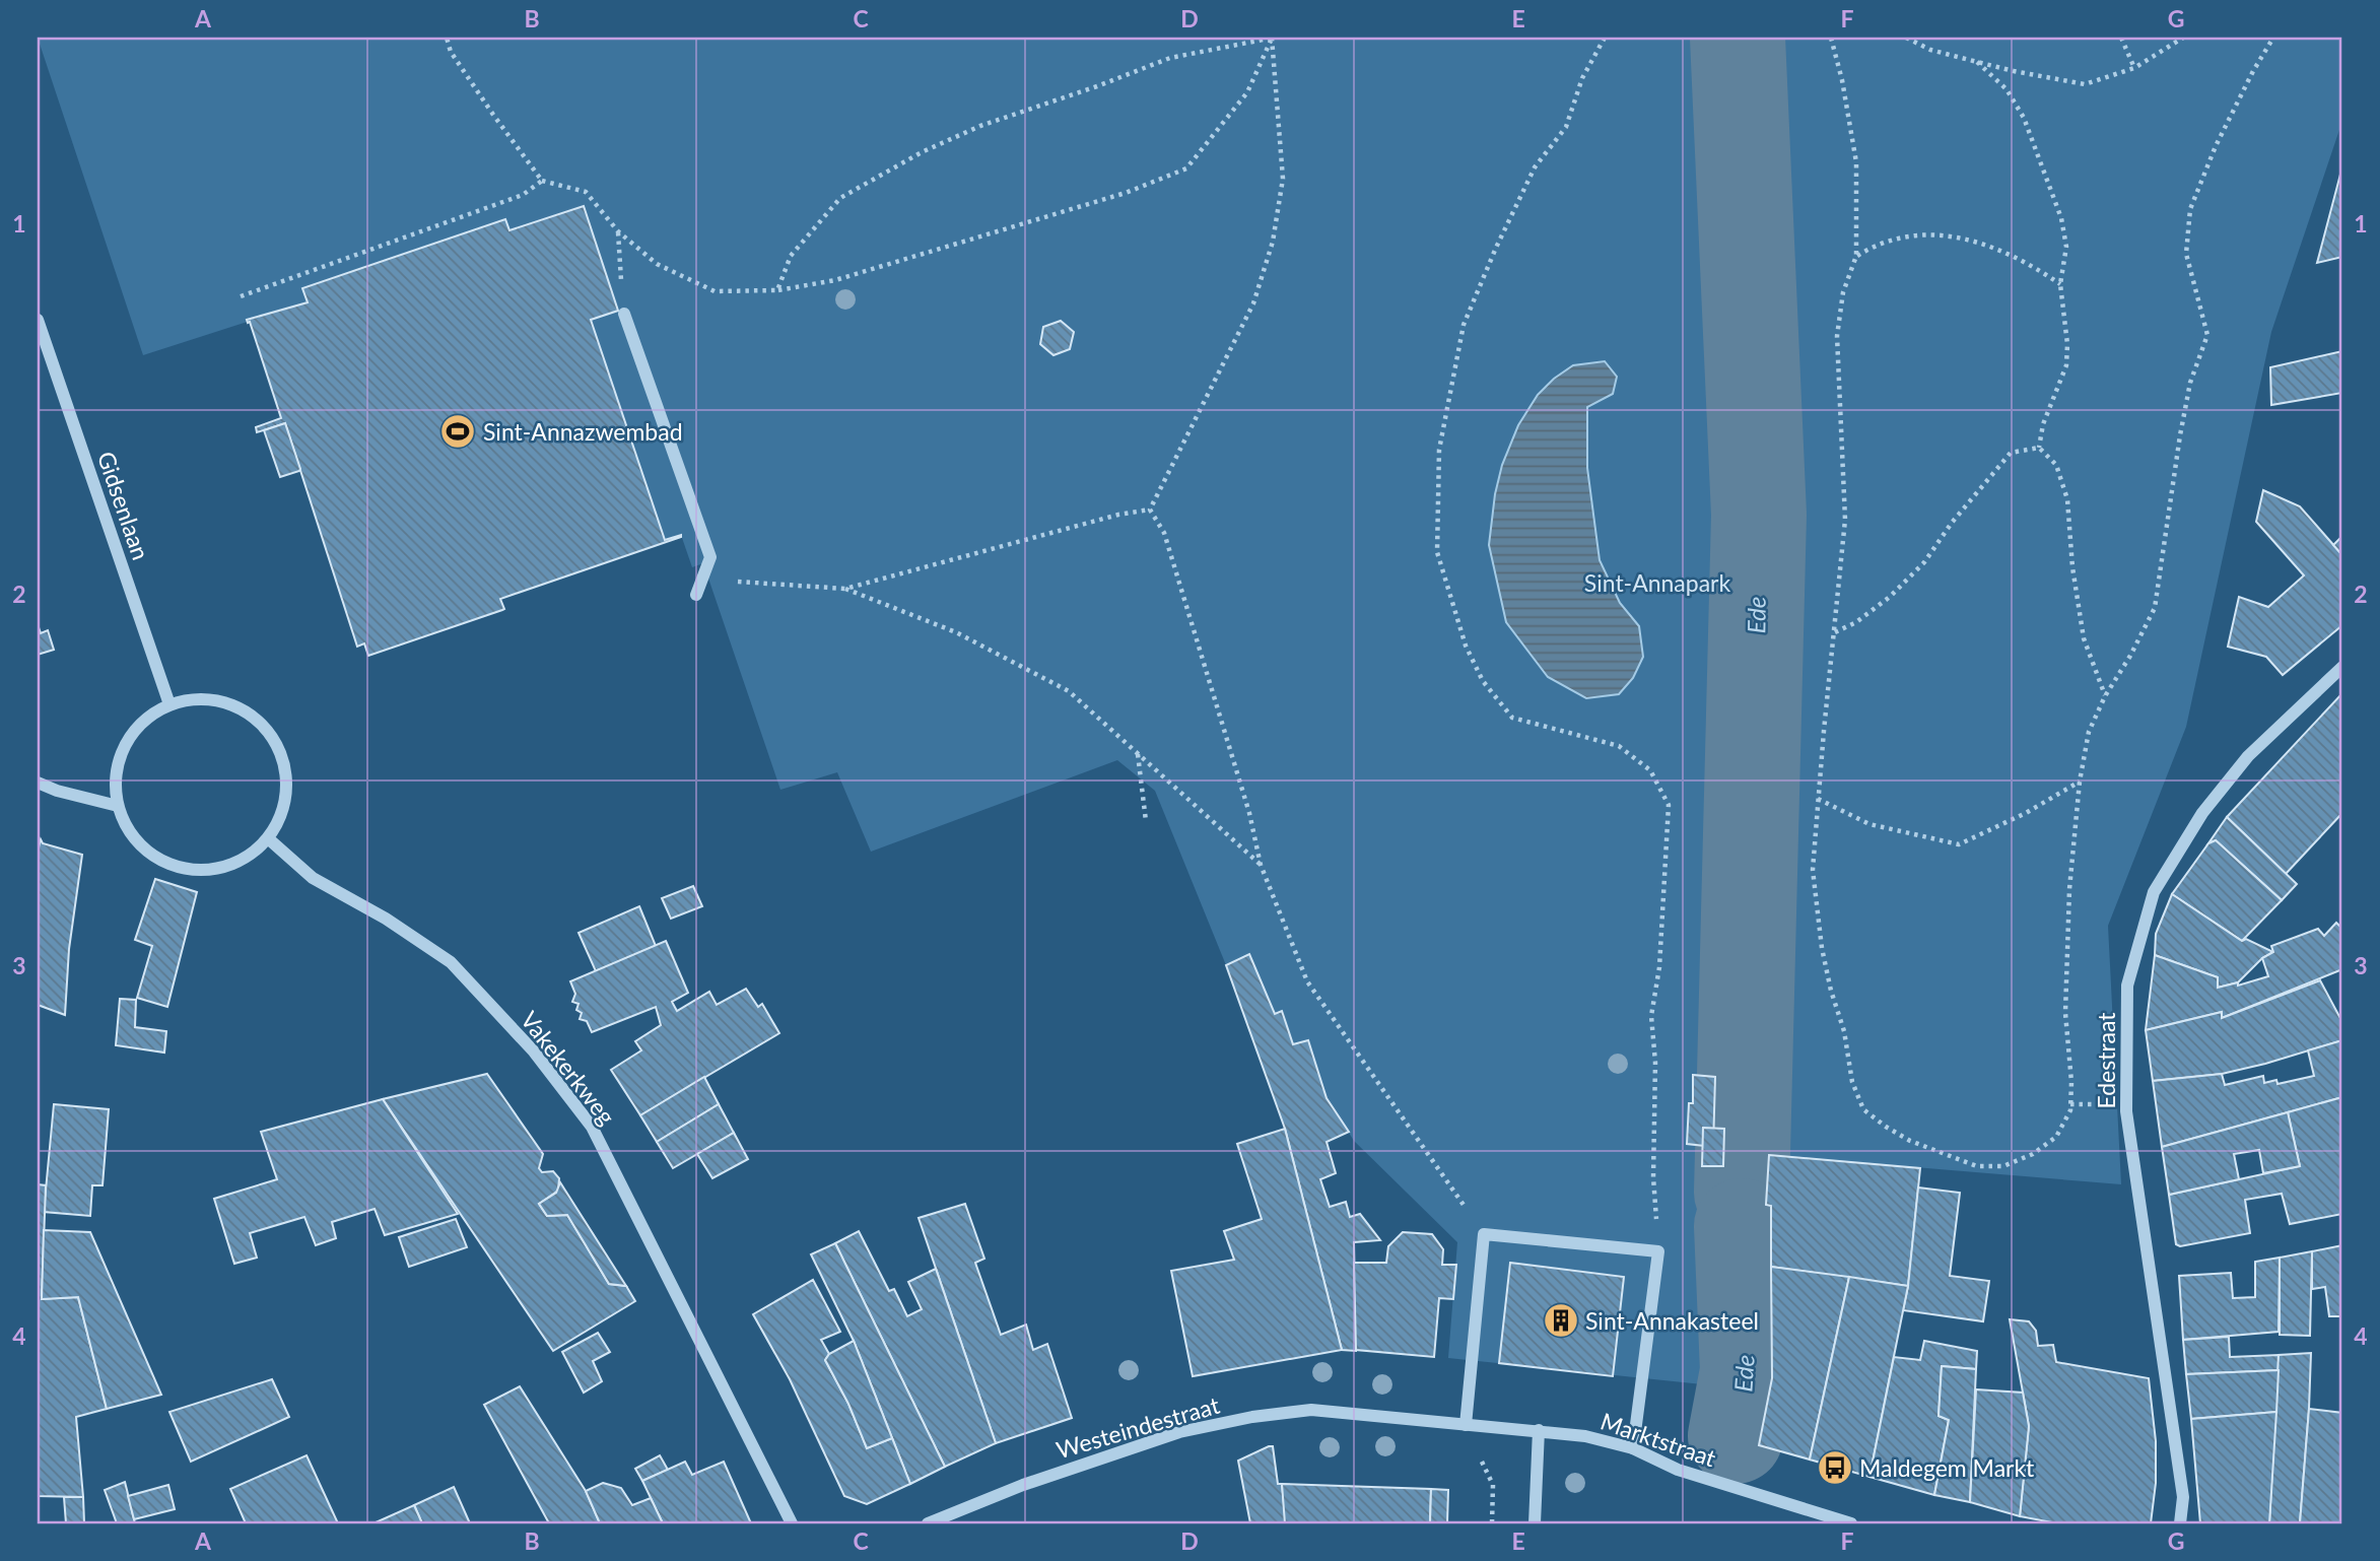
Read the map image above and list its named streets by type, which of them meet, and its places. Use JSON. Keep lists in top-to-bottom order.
{
  "streets": {
    "street": [
      "Gidsenlaan",
      "Edestraat",
      "Vakekerkweg",
      "Westeindestraat",
      "Marktstraat"
    ]
  },
  "crossings": [
    ["Gidsenlaan", "Vakekerkweg"],
    ["Westeindestraat", "Marktstraat"]
  ],
  "water": ["Ede"],
  "parks": ["Sint-Annapark"],
  "places": {
    "sports": ["Sint-Annazwembad"],
    "building": ["Sint-Annakasteel"],
    "bus stop": ["Maldegem Markt"]
  },
  "grid": {
    "columns": [
      "A",
      "B",
      "C",
      "D",
      "E",
      "F",
      "G"
    ],
    "rows": [
      "1",
      "2",
      "3",
      "4"
    ]
  }
}
